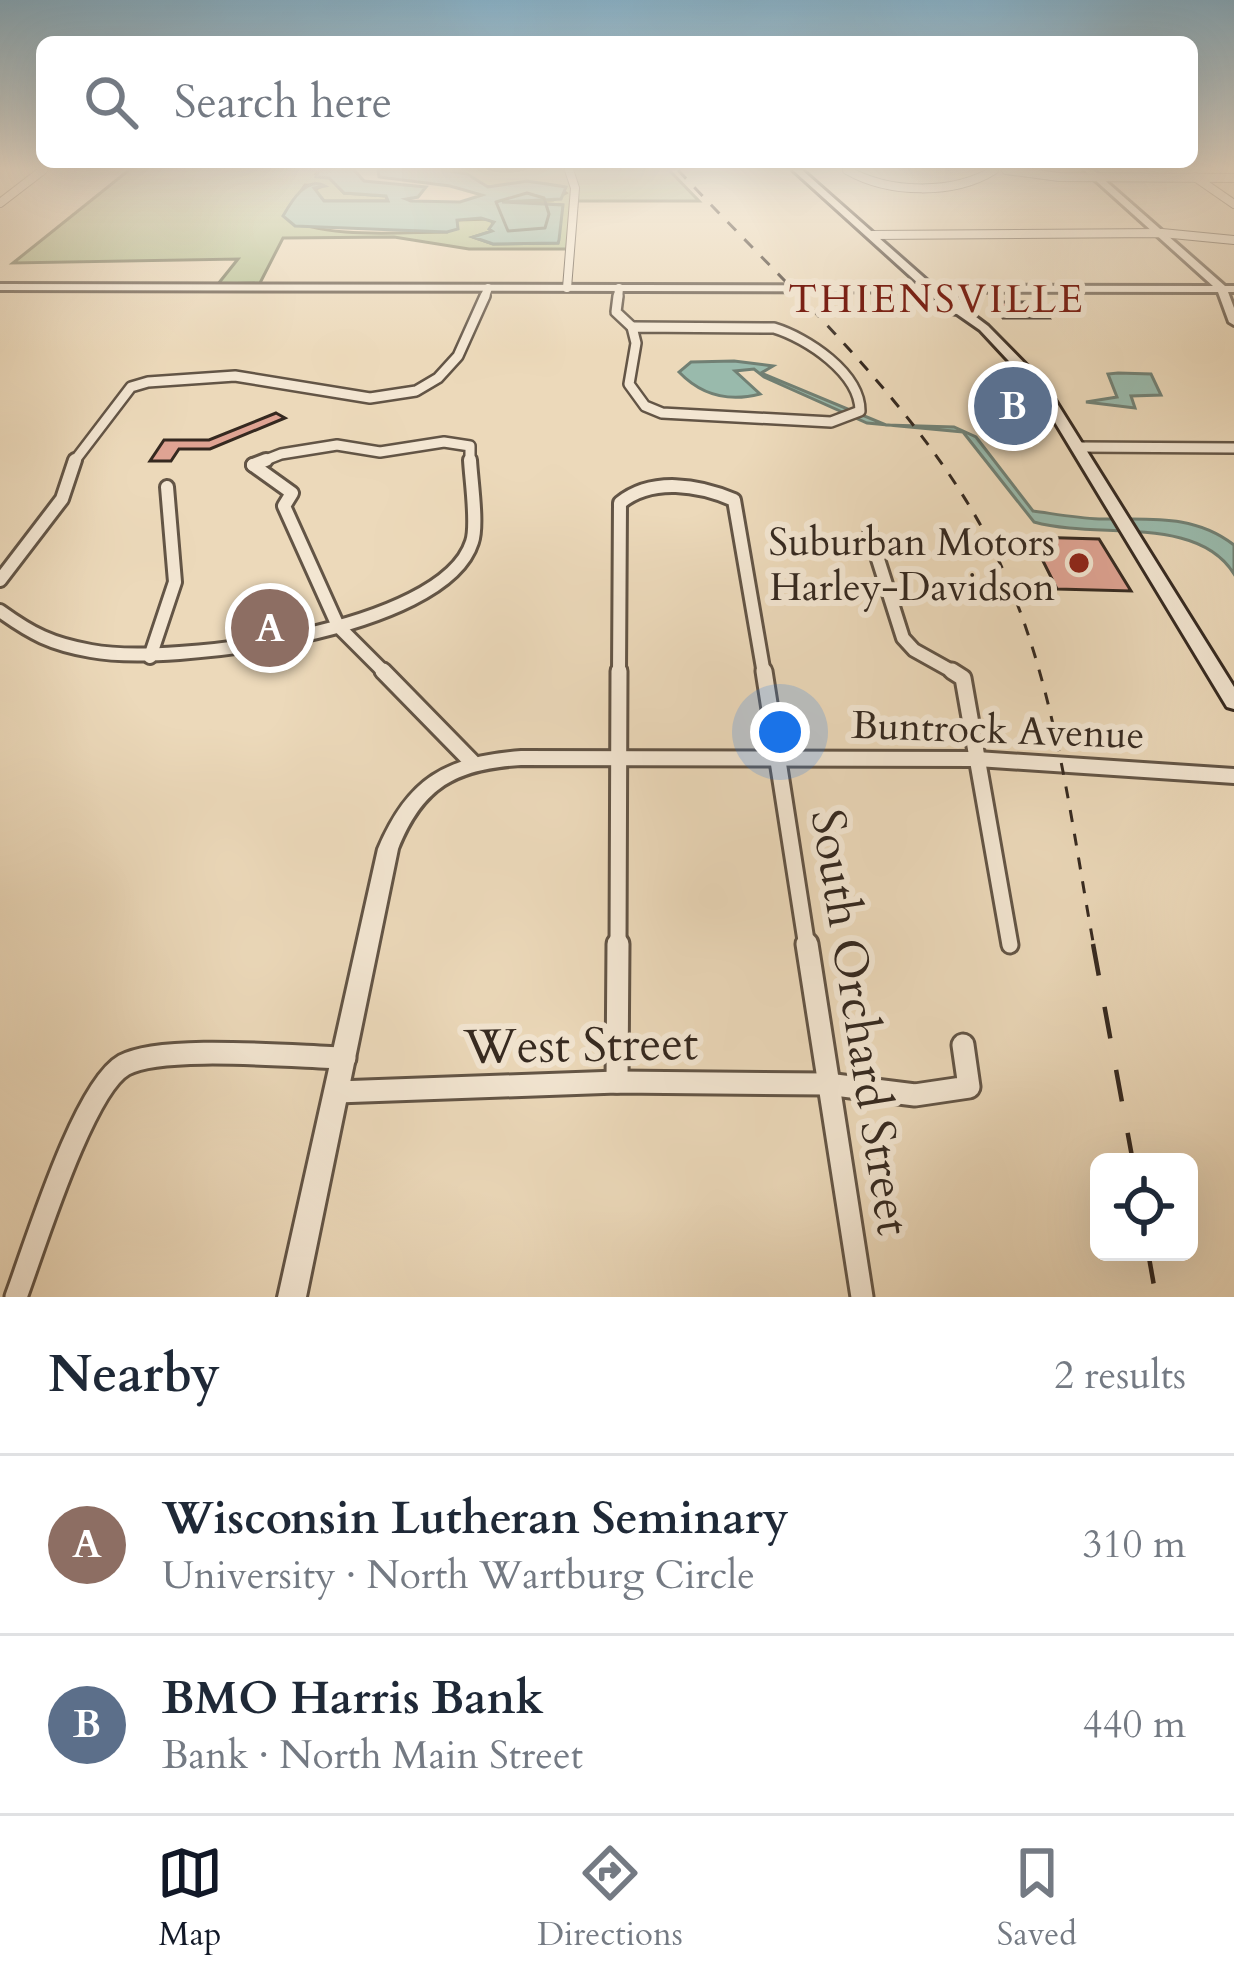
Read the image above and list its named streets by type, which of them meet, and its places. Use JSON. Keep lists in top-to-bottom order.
{
  "streets": {
    "street": ["Buntrock Avenue", "South Orchard Street", "West Street"]
  },
  "crossings": [
    ["Buntrock Avenue", "South Orchard Street"],
    ["South Orchard Street", "West Street"]
  ],
  "districts": ["THIENSVILLE"],
  "places": ["Suburban Motors Harley-Davidson"],
  "page": {
    "search": "Search here",
    "pins": ["B", "A"],
    "heading": ["Nearby", "2 results"],
    "list": [
      {
        "mark": "A",
        "name": "Wisconsin Lutheran Seminary",
        "note": "University · North Wartburg Circle",
        "value": "310 m"
      },
      {
        "mark": "B",
        "name": "BMO Harris Bank",
        "note": "Bank · North Main Street",
        "value": "440 m"
      }
    ],
    "nav": ["Map", "Directions", "Saved"]
  }
}
